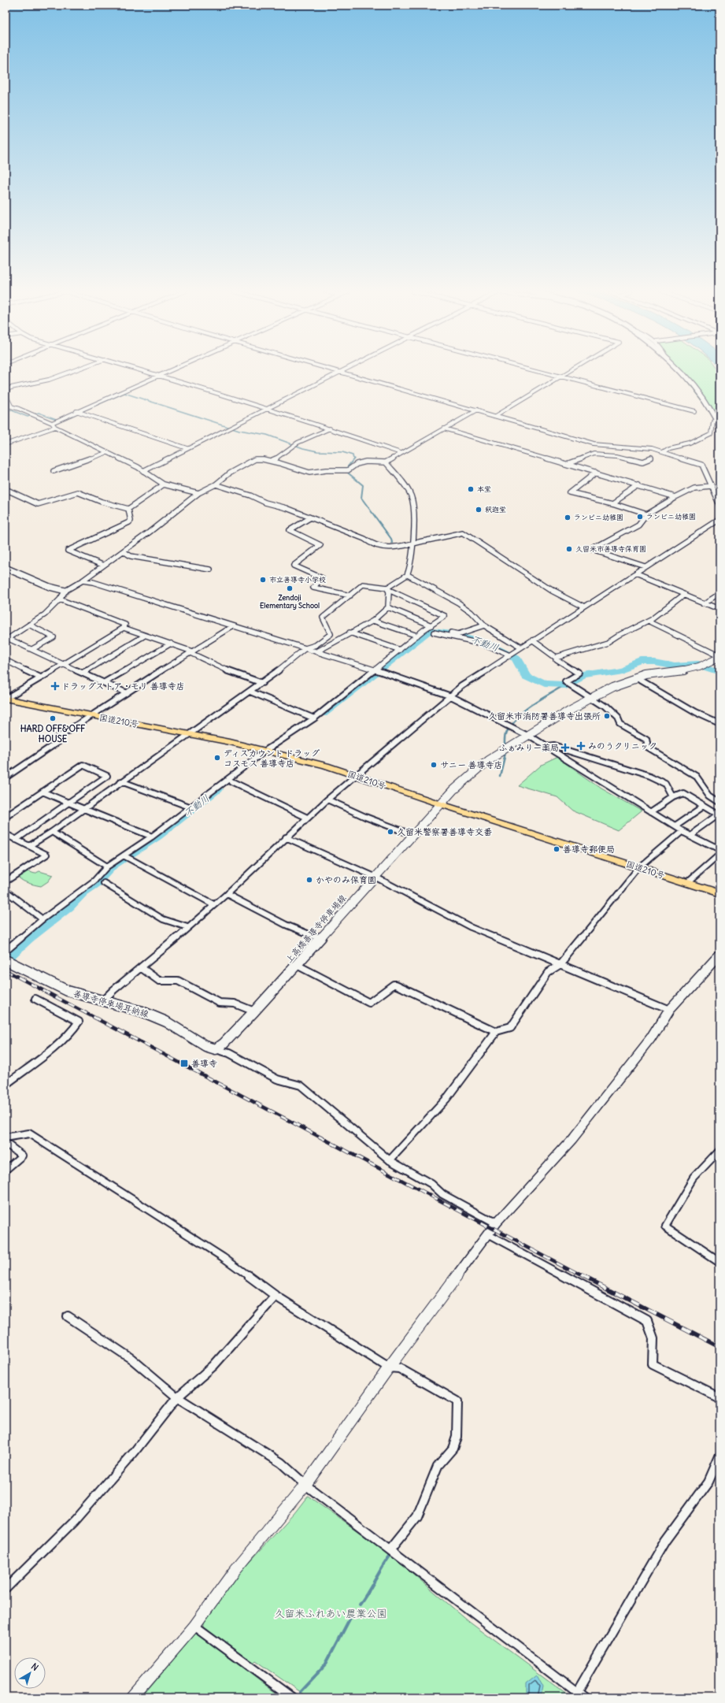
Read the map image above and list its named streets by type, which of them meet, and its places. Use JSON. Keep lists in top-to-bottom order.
{
  "streets": {
    "highway": ["国道210号"],
    "main road": ["上高橋善導寺停車場線", "善導寺停車場耳納線"]
  },
  "crossings": [
    ["国道210号", "上高橋善導寺停車場線"],
    ["上高橋善導寺停車場線", "善導寺停車場耳納線"]
  ],
  "water": ["不動川"],
  "parks": ["久留米ふれあい農業公園"],
  "places": {
    "other": [
      "本堂",
      "釈迦堂",
      "ランビニ幼稚園",
      "ランピニ幼稚園",
      "久留米市善導寺保育園",
      "市立善導寺小学校",
      "Zendoji Elementary School",
      "久留米市消防署善導寺出張所",
      "HARD OFF&OFF HOUSE",
      "ディスカウント ドラッグ コスモス 善導寺店",
      "サニー 善導寺店",
      "久留米警察署善導寺交番",
      "善導寺郵便局",
      "かやのみ保育園"
    ],
    "health": ["ドラッグストア・モリ 善導寺店", "みのうクリニック", "ふぁみりー薬局"],
    "transit": ["善導寺"]
  },
  "north": "top right"
}
